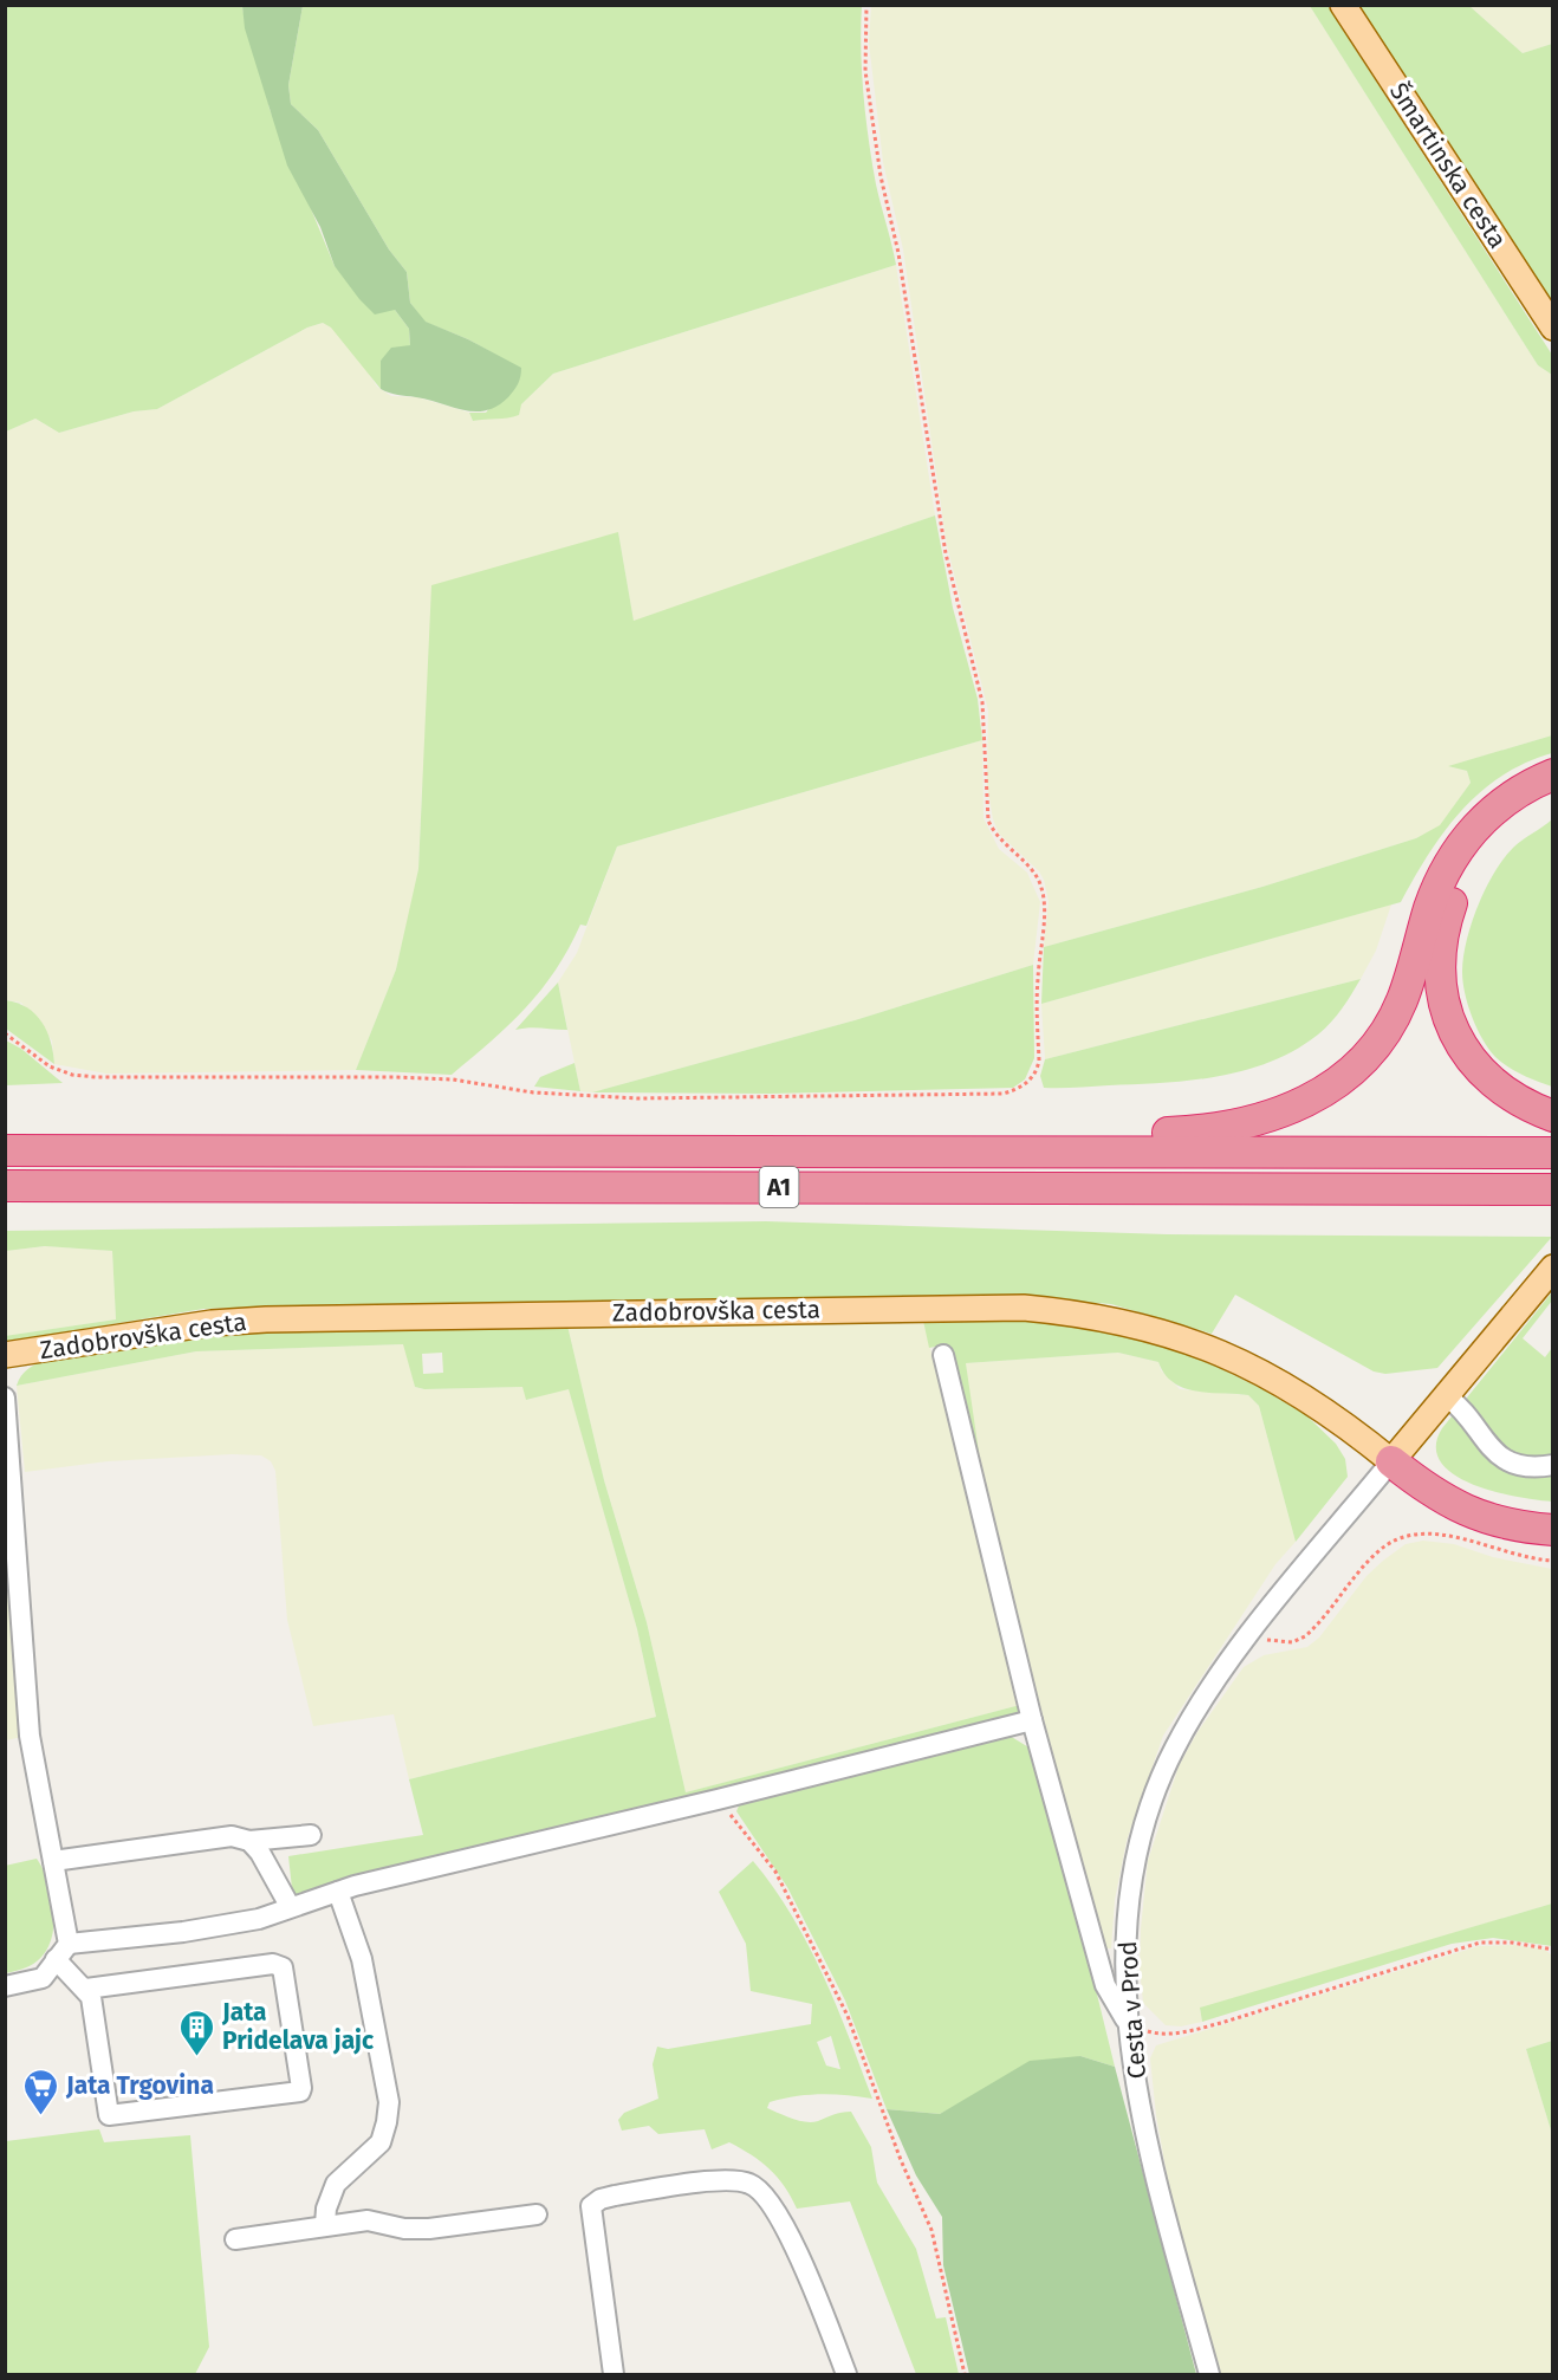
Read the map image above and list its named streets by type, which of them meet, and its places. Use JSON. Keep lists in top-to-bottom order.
{
  "streets": {
    "highway": ["A1"],
    "main road": ["Šmartinska cesta", "Zadobrovška cesta"],
    "street": ["Cesta v Prod"]
  },
  "crossings": [
    ["Zadobrovška cesta", "Cesta v Prod"]
  ],
  "places": {
    "building": ["Jata Pridelava jajc"],
    "supermarket": ["Jata Trgovina"]
  }
}
